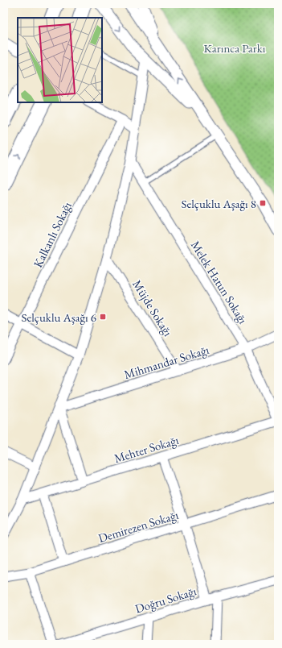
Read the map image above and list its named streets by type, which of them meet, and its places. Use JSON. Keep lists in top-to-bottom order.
{
  "streets": {
    "street": [
      "Kalkanlı Sokağı",
      "Melek Hatun Sokağı",
      "Müjde Sokağı",
      "Mihmandar Sokağı",
      "Mehter Sokağı",
      "Demirezen Sokağı",
      "Doğru Sokağı"
    ]
  },
  "crossings": [
    ["Melek Hatun Sokağı", "Mihmandar Sokağı"],
    ["Melek Hatun Sokağı", "Mehter Sokağı"],
    ["Müjde Sokağı", "Mihmandar Sokağı"]
  ],
  "parks": ["Karınca Parkı"],
  "places": {
    "transit": ["Selçuklu Aşağı 8", "Selçuklu Aşağı 6"]
  }
}
